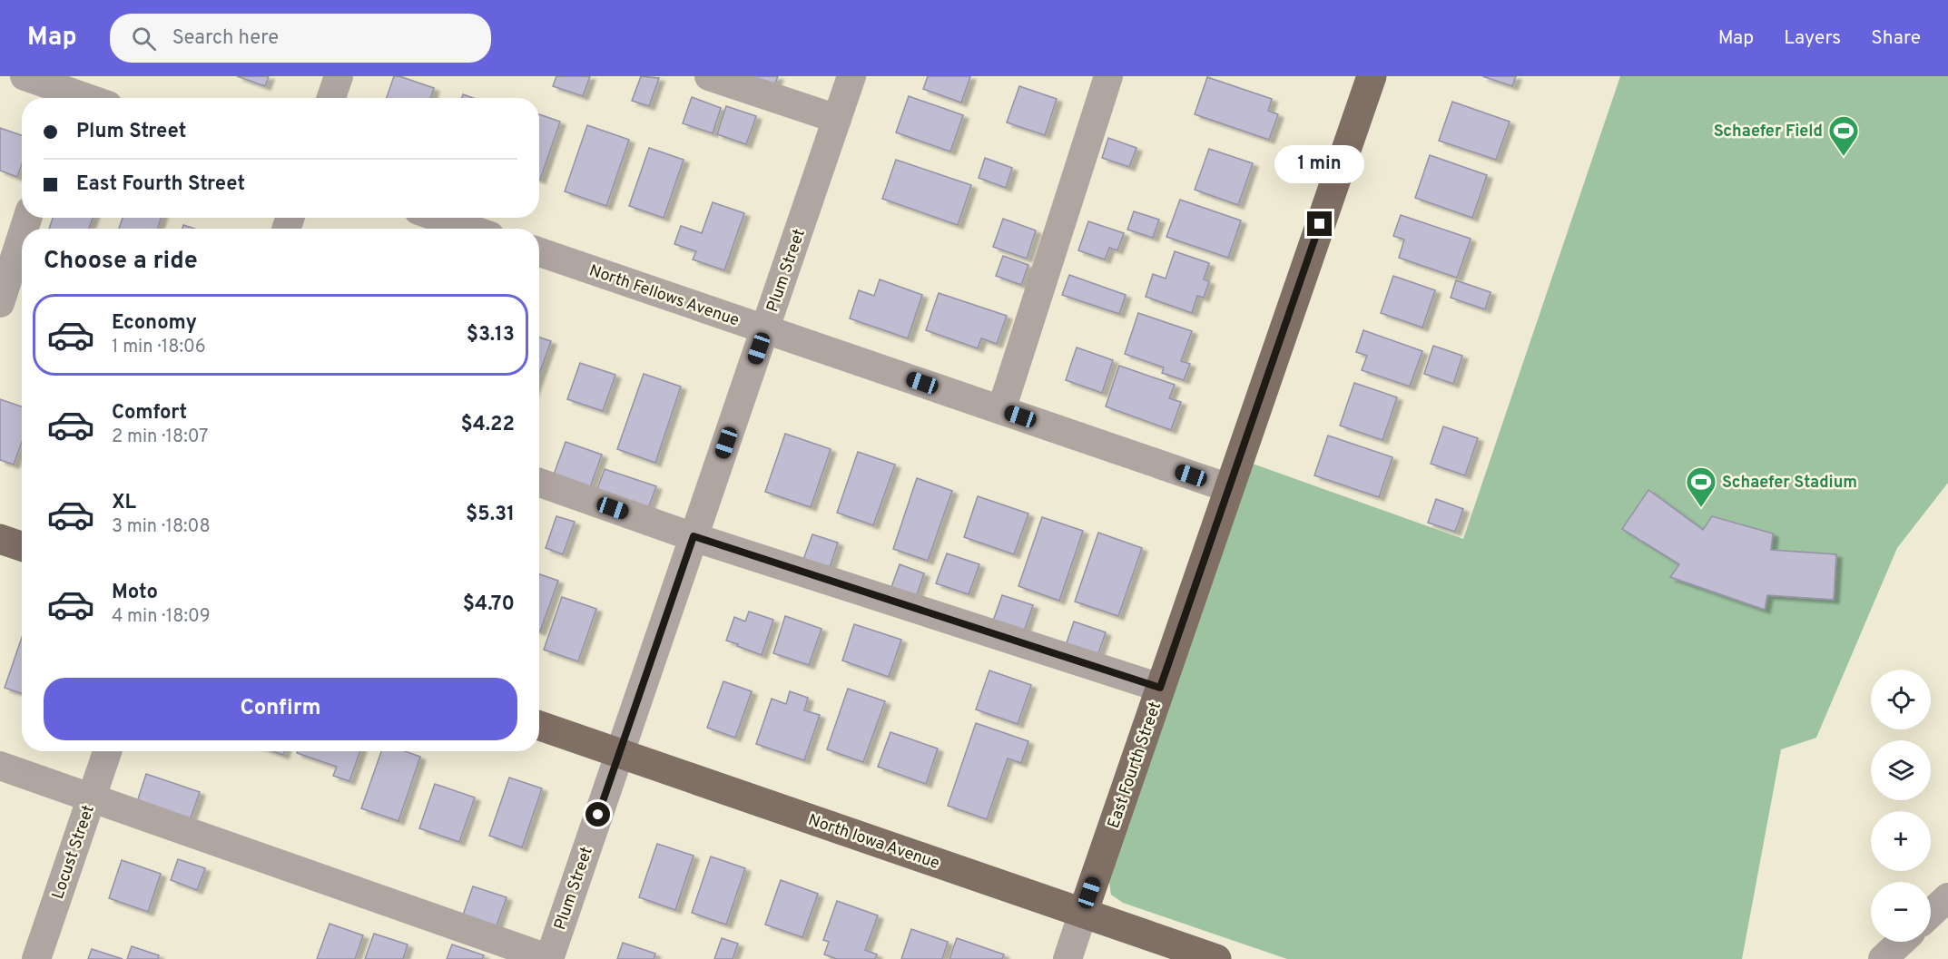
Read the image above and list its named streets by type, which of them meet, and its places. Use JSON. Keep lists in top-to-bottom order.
{
  "streets": {
    "main road": ["East Fourth Street", "North Iowa Avenue"],
    "street": ["Plum Street", "North Fellows Avenue", "Locust Street"]
  },
  "crossings": [
    ["Plum Street", "North Fellows Avenue"],
    ["Plum Street", "North Iowa Avenue"],
    ["North Fellows Avenue", "East Fourth Street"],
    ["East Fourth Street", "North Iowa Avenue"]
  ],
  "places": {
    "sports": ["Schaefer Field", "Schaefer Stadium"]
  },
  "page": {
    "header": "Map",
    "search": "Search here",
    "nav": ["Map", "Layers", "Share"],
    "banner": ["Plum Street", "East Fourth Street"],
    "bubble": "1 min",
    "heading": "Choose a ride",
    "list": [
      {
        "name": "Economy",
        "note": "1 min · 18:06",
        "value": "$3.13"
      },
      {
        "name": "Comfort",
        "note": "2 min · 18:07",
        "value": "$4.22"
      },
      {
        "name": "XL",
        "note": "3 min · 18:08",
        "value": "$5.31"
      },
      {
        "name": "Moto",
        "note": "4 min · 18:09",
        "value": "$4.70"
      }
    ],
    "buttons": "Confirm",
    "map_buttons": ["+", "−"]
  }
}
